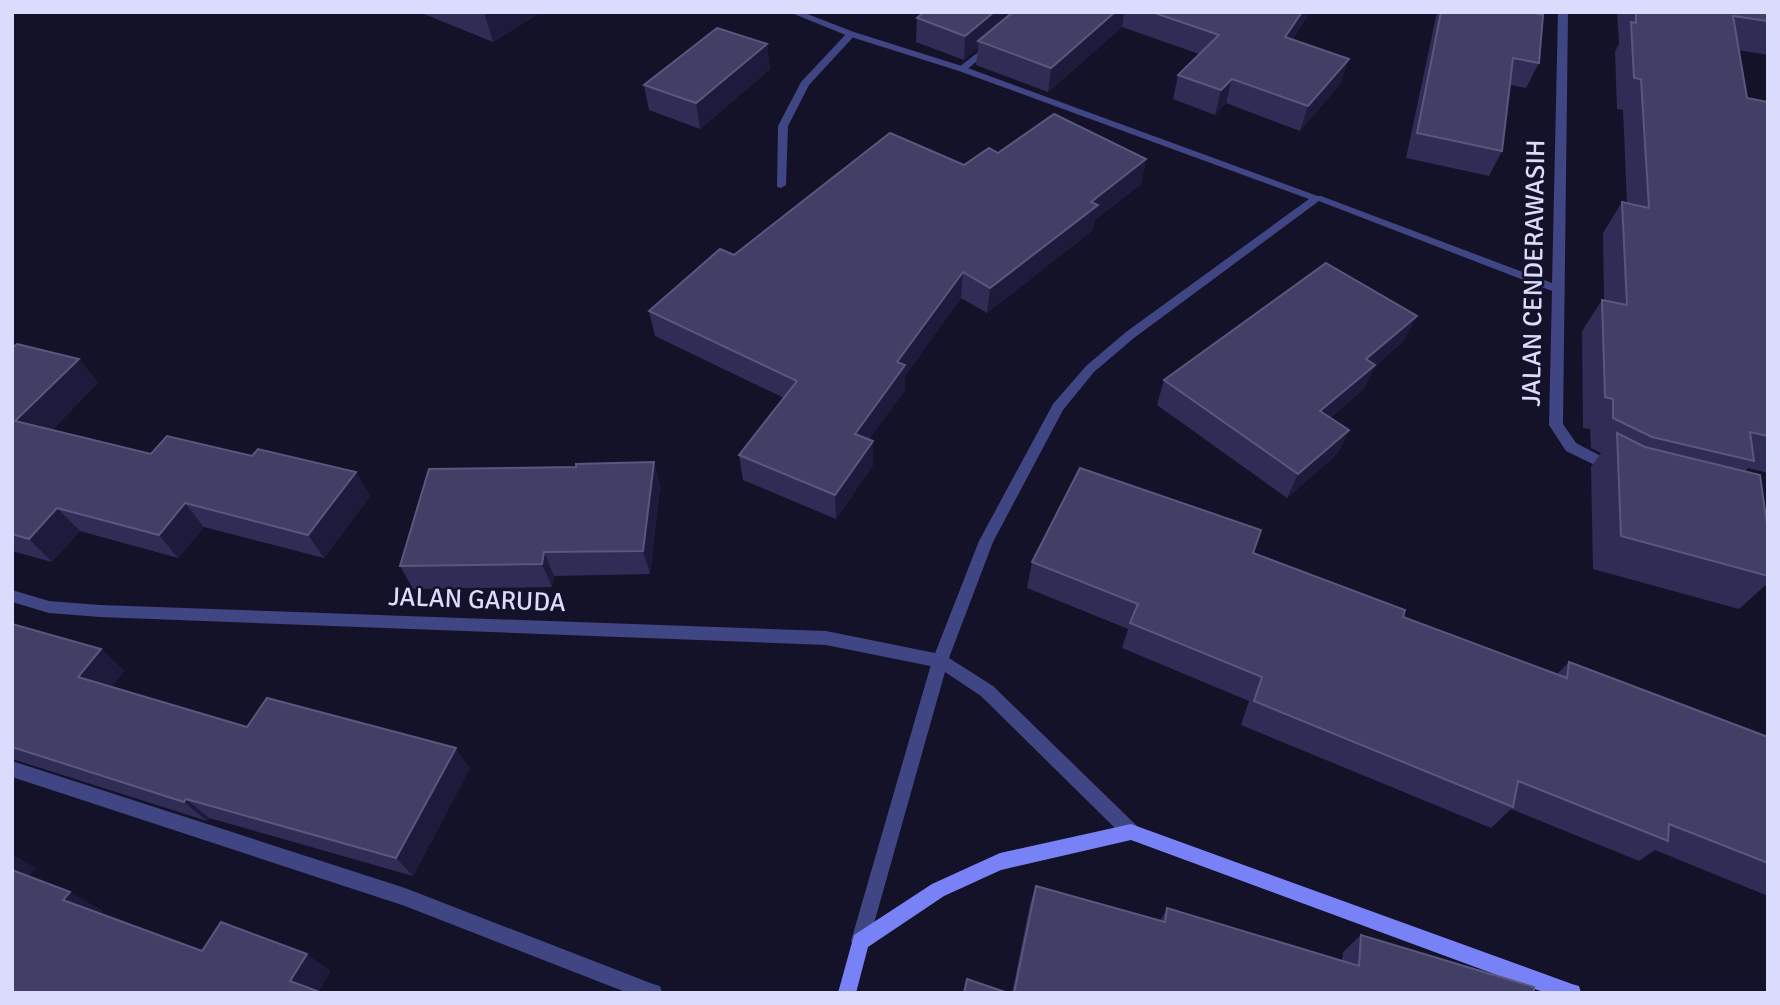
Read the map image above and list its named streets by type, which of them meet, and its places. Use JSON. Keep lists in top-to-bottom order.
{
  "streets": {
    "street": ["JALAN CENDERAWASIH", "JALAN GARUDA"]
  }
}
